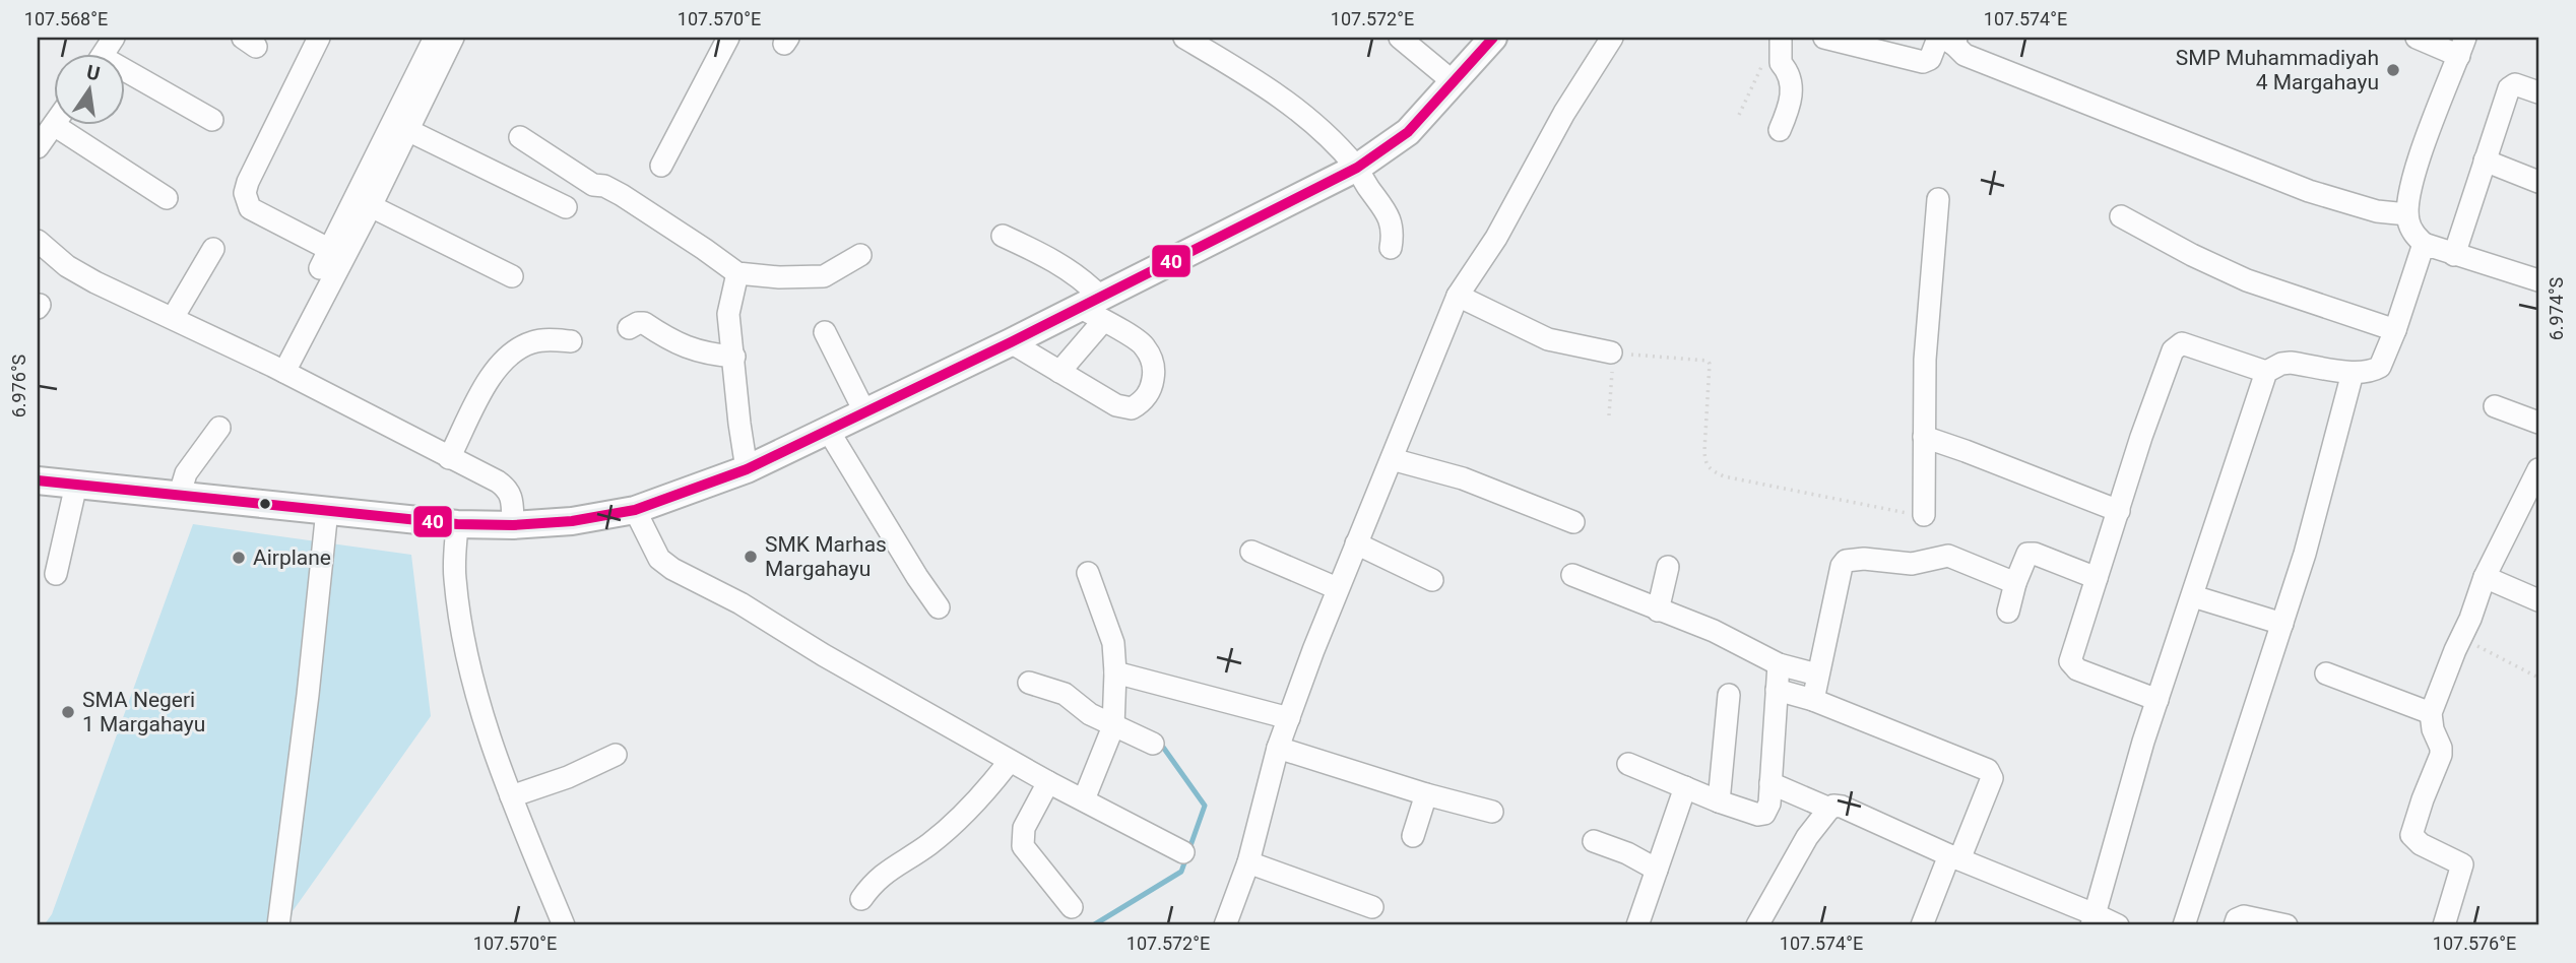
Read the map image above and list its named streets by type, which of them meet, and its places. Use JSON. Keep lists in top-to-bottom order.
{
  "places": [
    "SMP Muhammadiyah 4 Margahayu",
    "SMK Marhas Margahayu",
    "Airplane",
    "SMA Negeri 1 Margahayu"
  ],
  "lines": ["transit line 40"],
  "north": "top",
  "coordinates": [
    "107.568°E",
    "107.570°E",
    "107.572°E",
    "107.574°E",
    "6.974°S",
    "6.976°S",
    "107.576°E"
  ]
}
